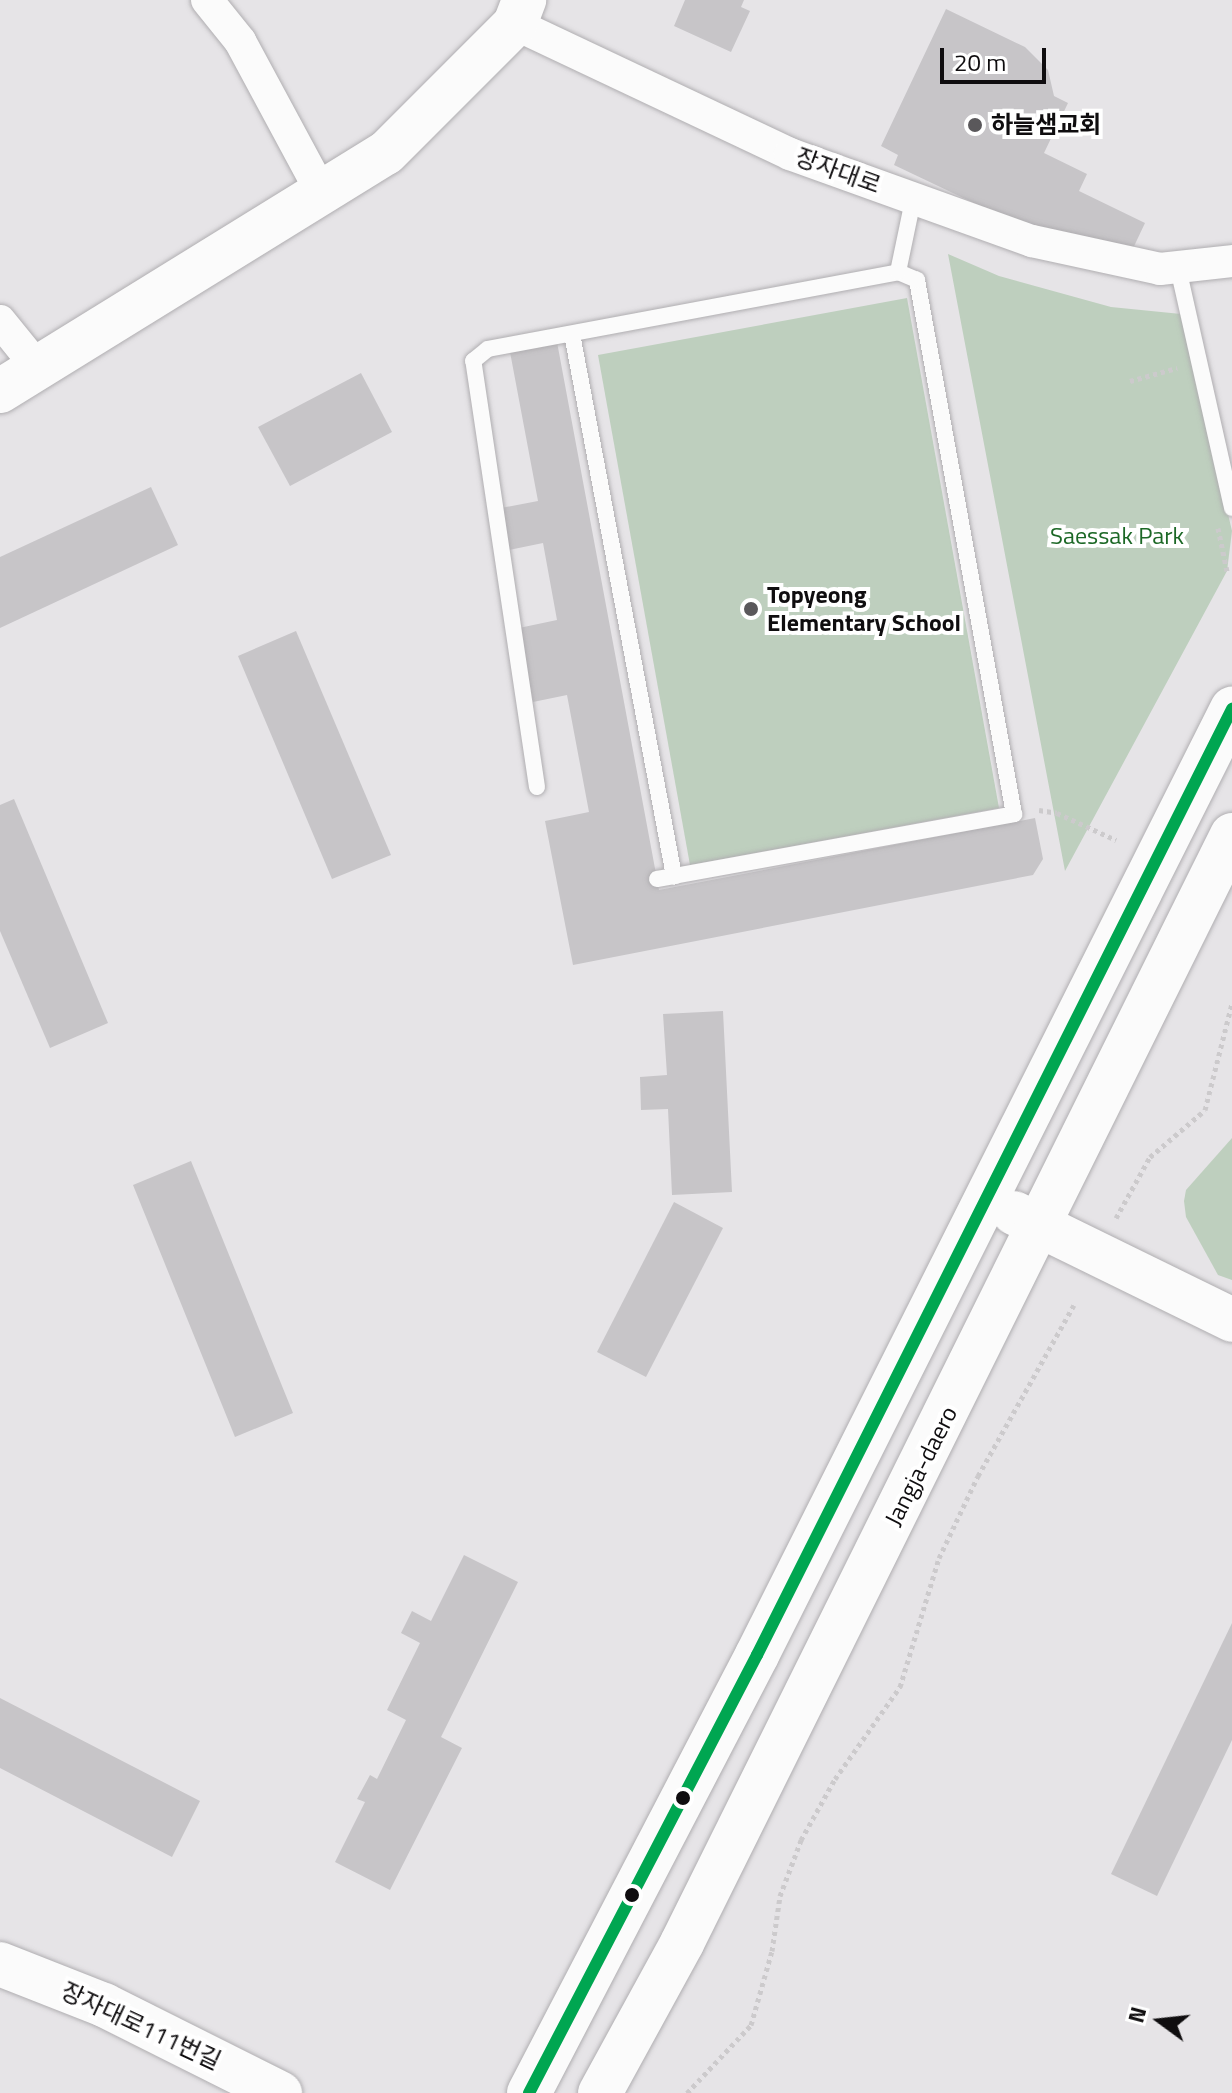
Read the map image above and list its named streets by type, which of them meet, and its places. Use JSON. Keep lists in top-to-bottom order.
{
  "streets": {
    "street": ["장자대로", "Jangja-daero", "장자대로111번길"]
  },
  "parks": ["Saessak Park"],
  "places": ["하늘샘교회", "Topyeong Elementary School"],
  "scale_bar": "20 m",
  "north": "left"
}
